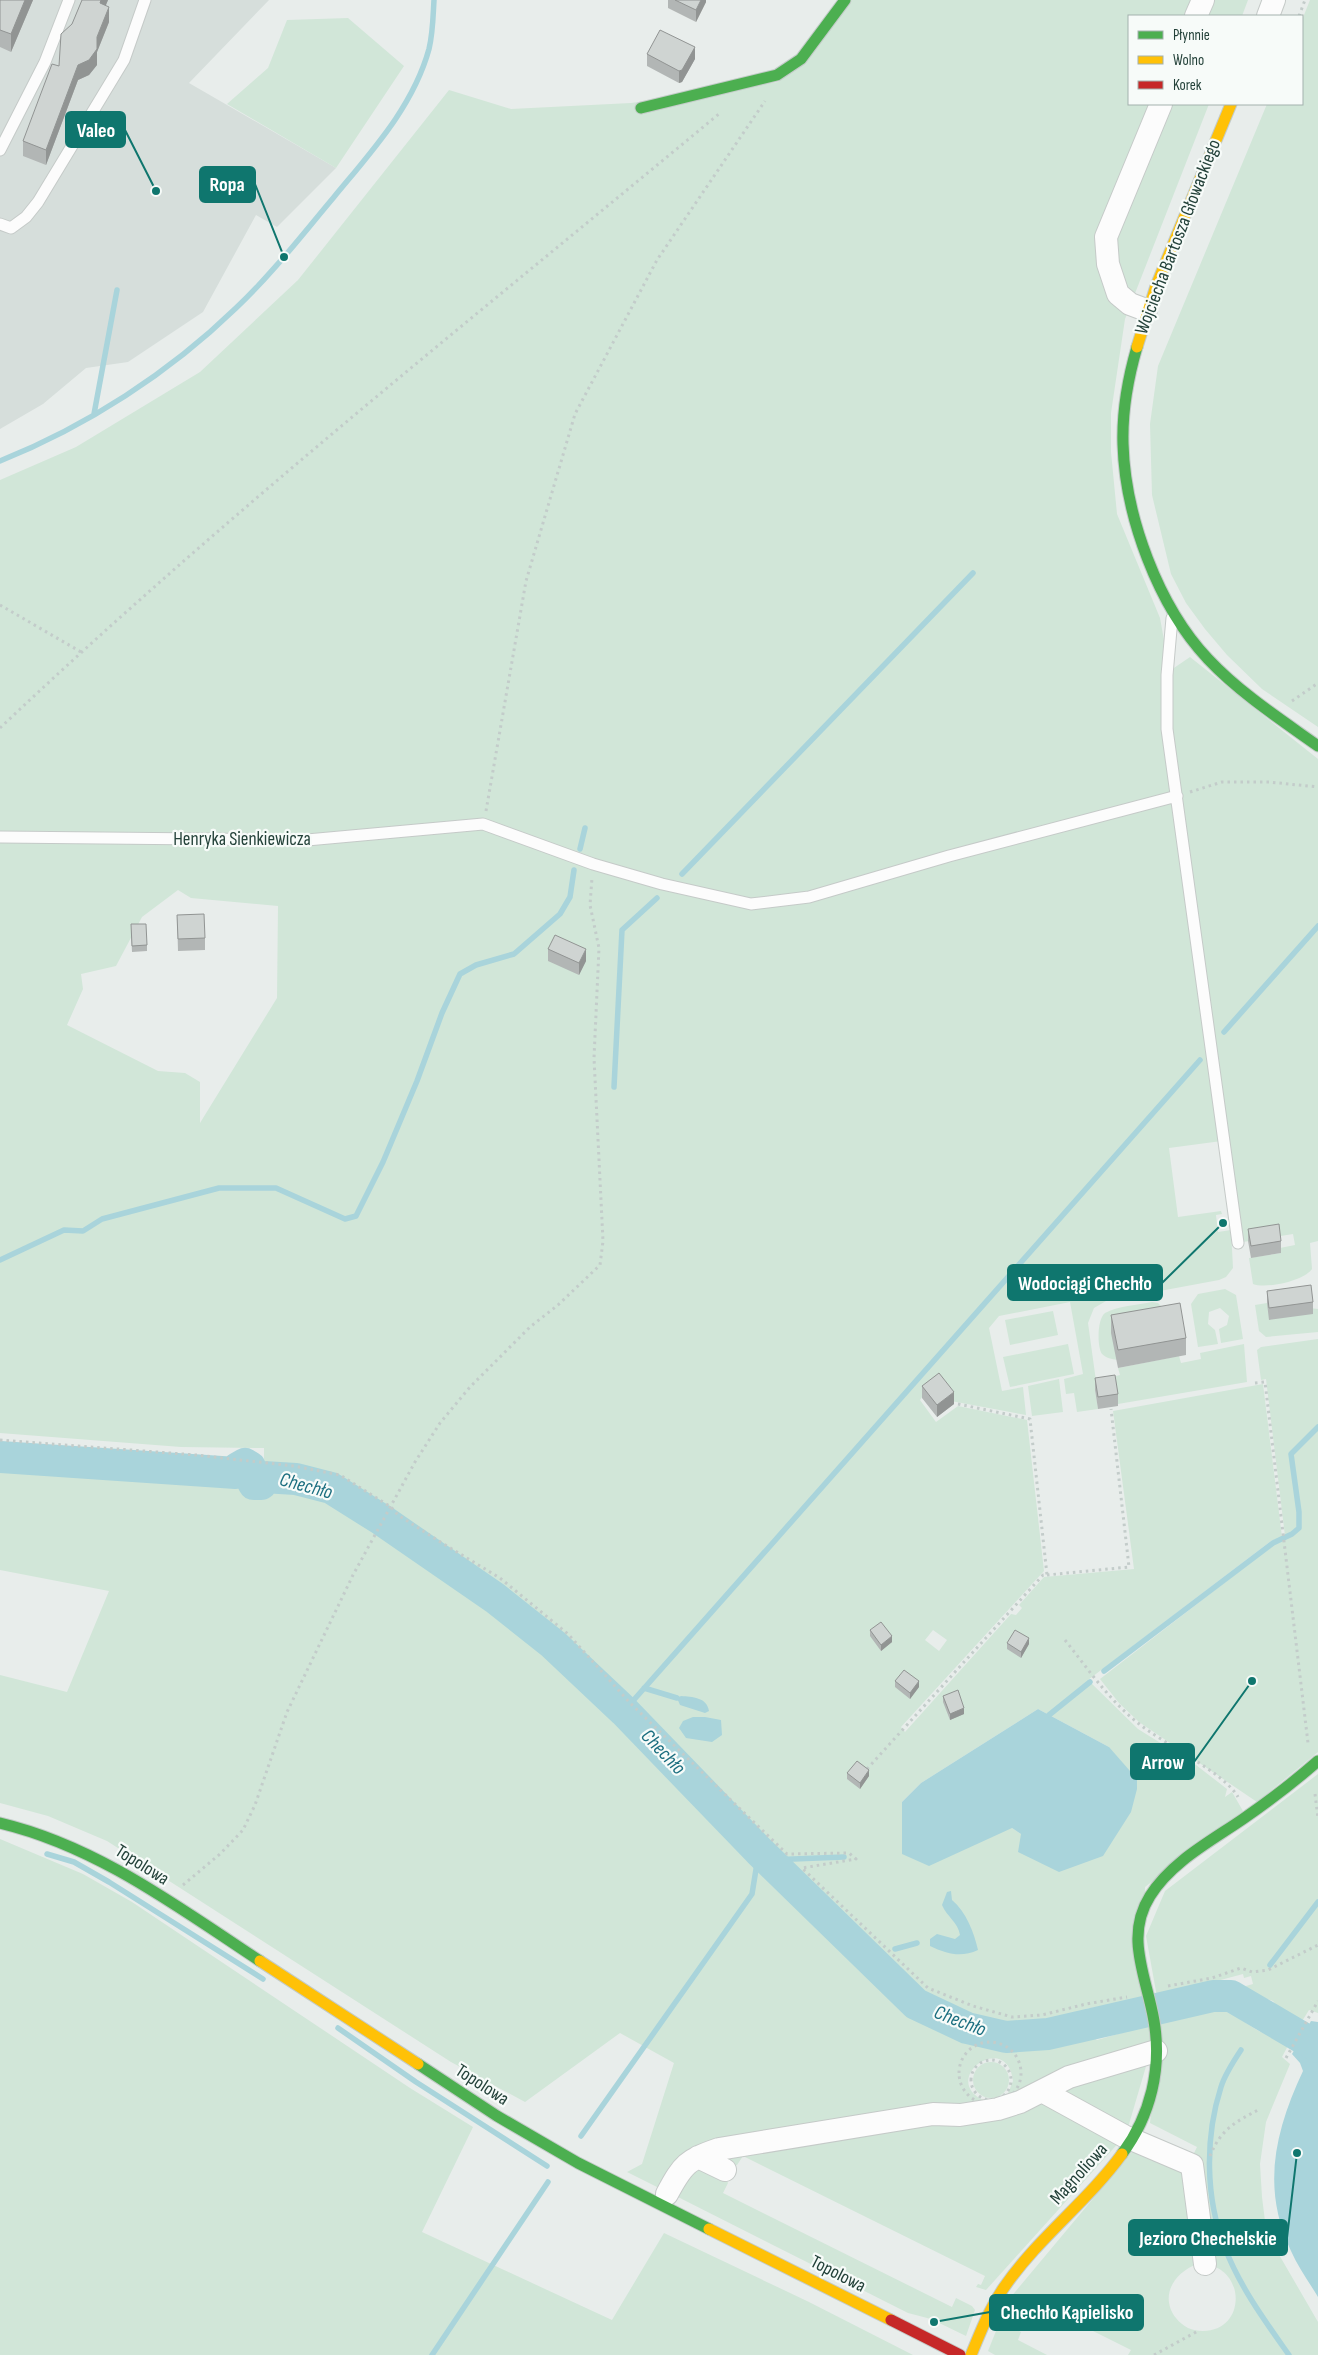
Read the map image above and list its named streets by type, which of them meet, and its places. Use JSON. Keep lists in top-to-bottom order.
{
  "streets": {
    "street": ["Wojciecha Bartosza Głowackiego", "Topolowa", "Magnoliowa"],
    "lane": ["Henryka Sienkiewicza"]
  },
  "water": ["Chechło"],
  "places": [
    "Valeo",
    "Ropa",
    "Wodociągi Chechło",
    "Arrow",
    "Jezioro Chechelskie",
    "Chechło Kąpielisko"
  ],
  "legend": ["Płynnie", "Wolno", "Korek"]
}
